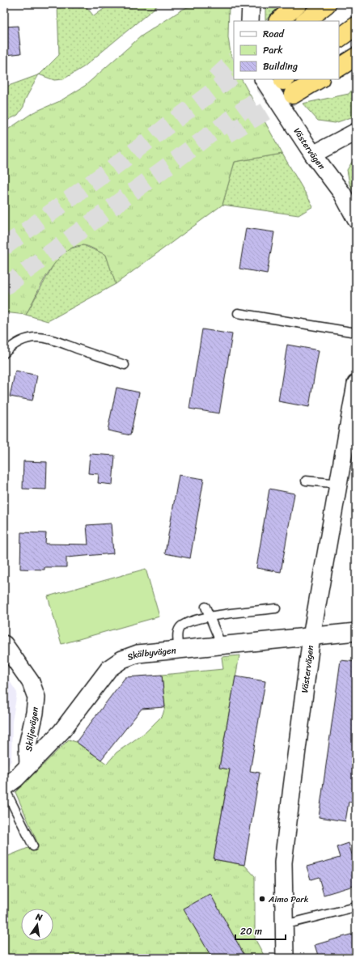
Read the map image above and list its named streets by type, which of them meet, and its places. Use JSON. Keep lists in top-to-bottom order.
{
  "streets": {
    "street": ["Västervägen", "Skälbyvägen", "Skiljevägen"]
  },
  "crossings": [
    ["Västervägen", "Skälbyvägen"],
    ["Skälbyvägen", "Skiljevägen"]
  ],
  "places": ["Aimo Park"],
  "legend": ["Road", "Park", "Building"],
  "scale_bar": "20 m",
  "north": "top"
}
